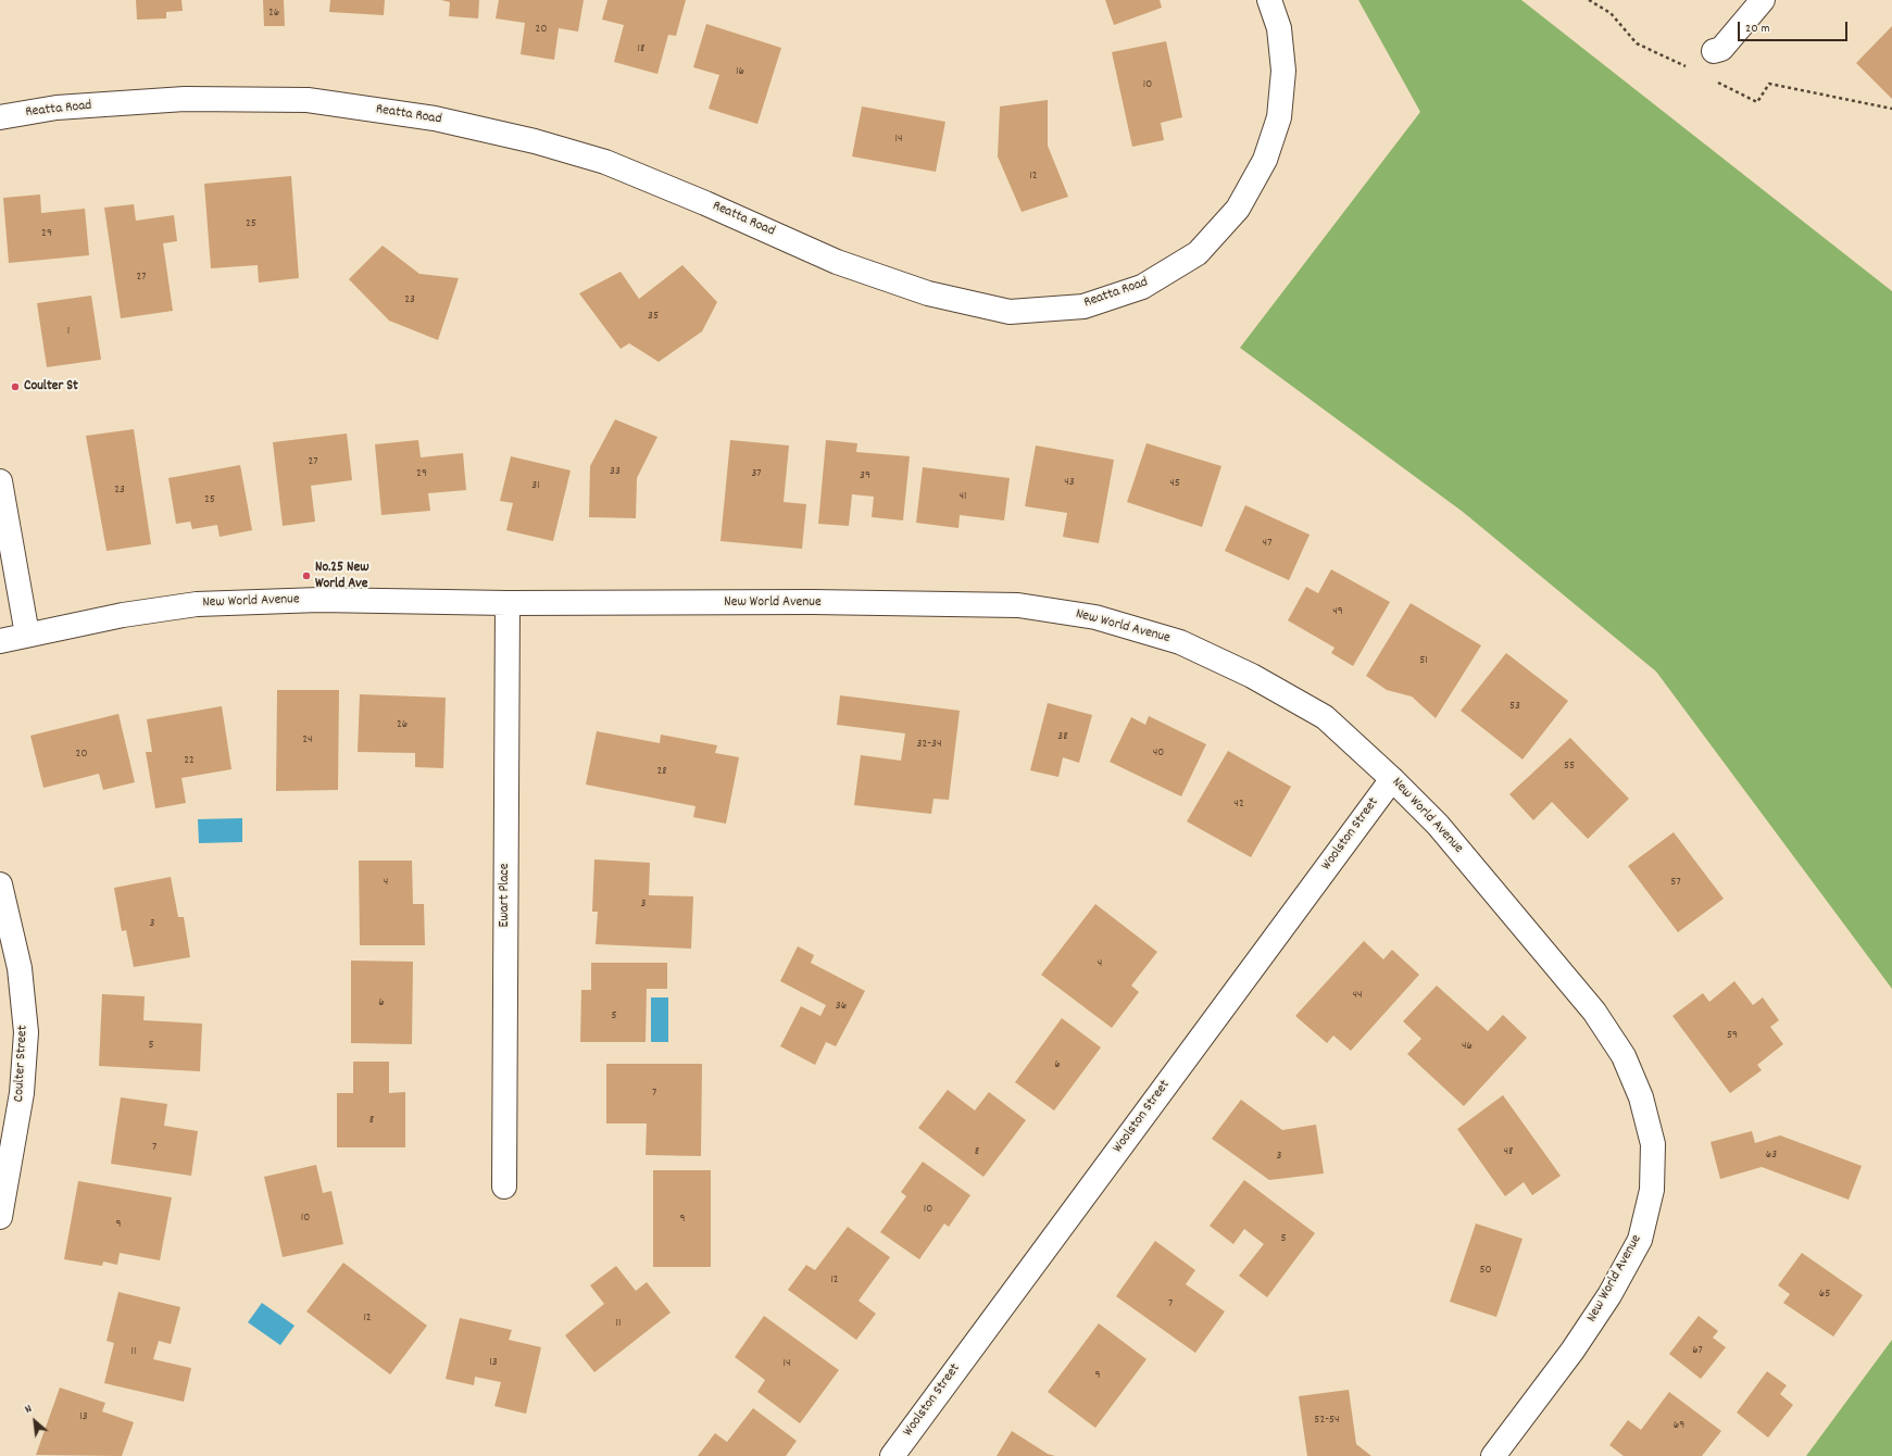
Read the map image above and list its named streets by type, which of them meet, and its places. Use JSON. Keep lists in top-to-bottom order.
{
  "streets": {
    "street": [
      "Reatta Road",
      "New World Avenue",
      "Woolston Street",
      "Ewart Place",
      "Coulter Street"
    ]
  },
  "crossings": [
    ["New World Avenue", "Woolston Street"],
    ["New World Avenue", "Ewart Place"]
  ],
  "places": ["Coulter St", "No.25 New World Ave"],
  "house_numbers": [
    "26",
    "20",
    "18",
    "16",
    "10",
    "14",
    "12",
    "25",
    "29",
    "27",
    "23",
    "35",
    "1",
    "27",
    "33",
    "29",
    "37",
    "39",
    "43",
    "45",
    "31",
    "23",
    "41",
    "25",
    "47",
    "49",
    "51",
    "53",
    "26",
    "38",
    "24",
    "32-34",
    "40",
    "20",
    "22",
    "55",
    "28",
    "42",
    "4",
    "57",
    "3",
    "3",
    "4",
    "44",
    "6",
    "36",
    "5",
    "59",
    "5",
    "46",
    "6",
    "7",
    "8",
    "7",
    "8",
    "48",
    "63",
    "3",
    "10",
    "10",
    "9",
    "9",
    "5",
    "50",
    "12",
    "65",
    "7",
    "12",
    "11",
    "67",
    "11",
    "13",
    "14",
    "9",
    "13",
    "52-54",
    "69"
  ],
  "scale_bar": "20 m",
  "north": "top left"
}
